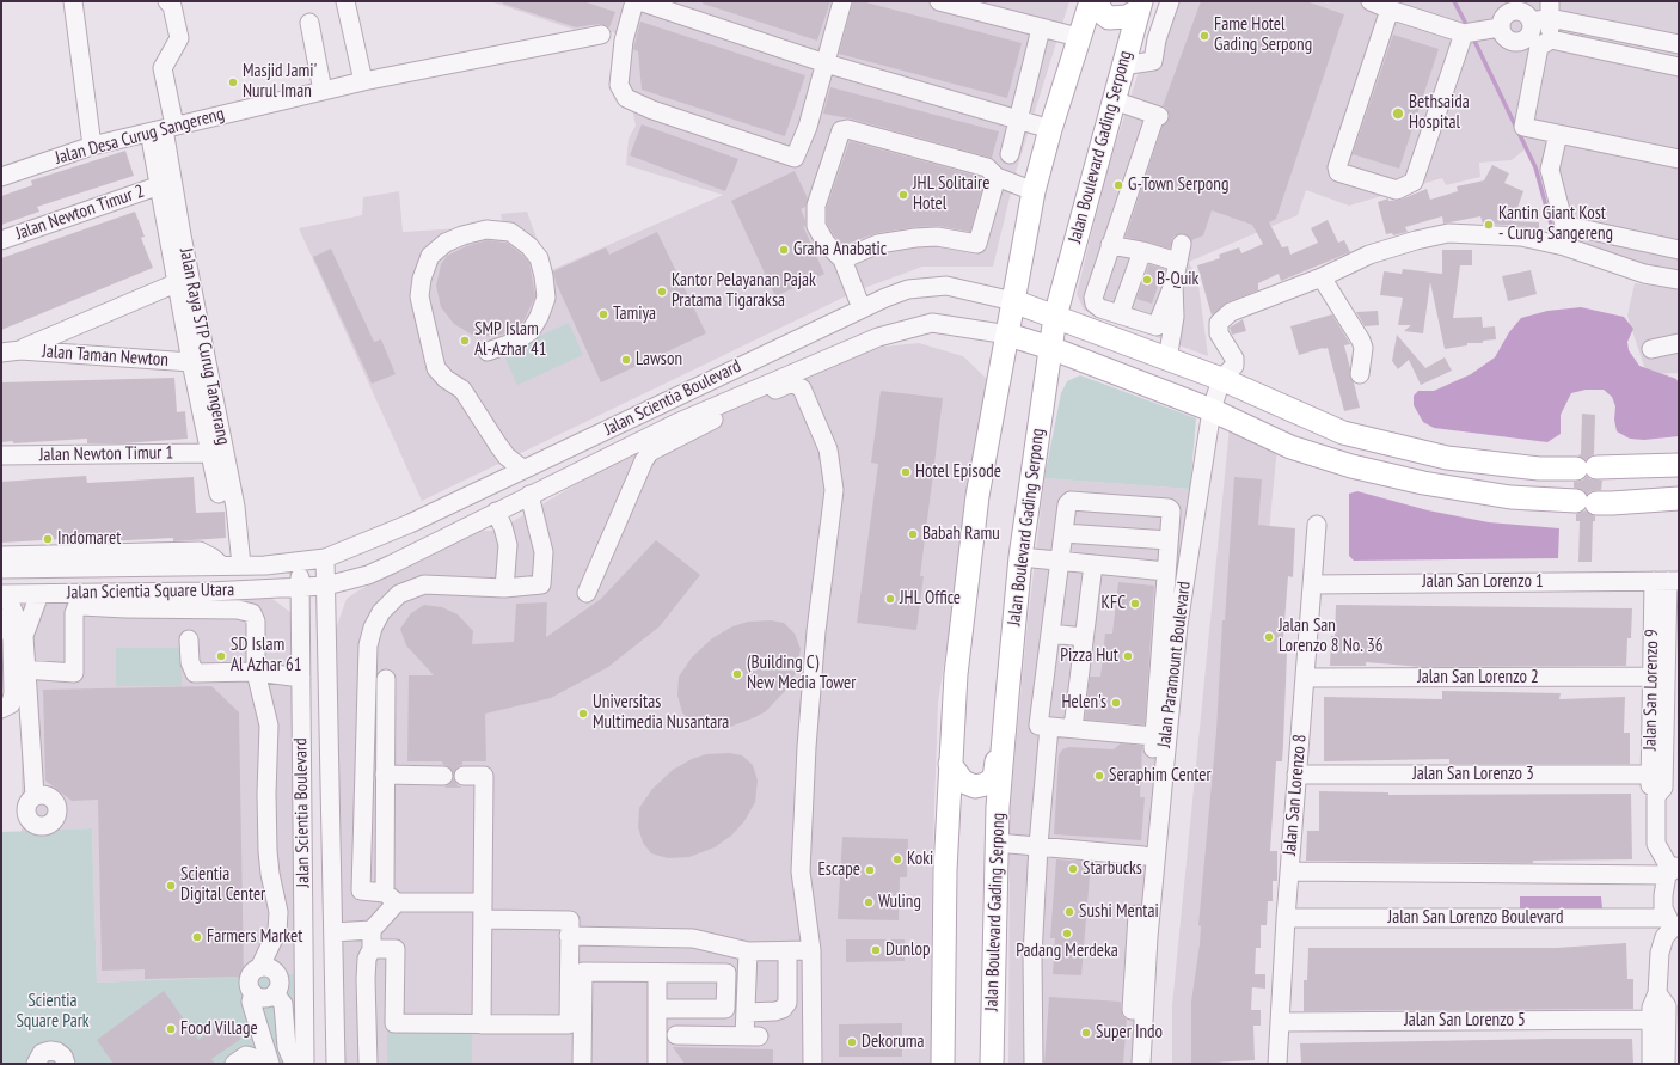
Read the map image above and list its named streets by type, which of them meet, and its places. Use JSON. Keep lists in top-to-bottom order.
{
  "streets": {
    "main road": ["Jalan Boulevard Gading Serpong", "Jalan Scientia Boulevard"],
    "street": [
      "Jalan Desa Curug Sangereng",
      "Jalan Newton Timur 2",
      "Jalan Raya STP Curug Tangerang",
      "Jalan Taman Newton",
      "Jalan Newton Timur 1",
      "Jalan San Lorenzo 1",
      "Jalan Scientia Square Utara",
      "Jalan Paramount Boulevard",
      "Jalan San Lorenzo 2",
      "Jalan San Lorenzo 9",
      "Jalan San Lorenzo 3",
      "Jalan San Lorenzo 8",
      "Jalan San Lorenzo Boulevard",
      "Jalan San Lorenzo 5"
    ]
  },
  "crossings": [
    ["Jalan Desa Curug Sangereng", "Jalan Raya STP Curug Tangerang"],
    ["Jalan Boulevard Gading Serpong", "Jalan Scientia Boulevard"],
    ["Jalan Raya STP Curug Tangerang", "Jalan Scientia Square Utara"],
    ["Jalan Scientia Boulevard", "Jalan Scientia Square Utara"],
    ["Jalan San Lorenzo 1", "Jalan San Lorenzo 9"],
    ["Jalan San Lorenzo 1", "Jalan San Lorenzo 8"],
    ["Jalan San Lorenzo 2", "Jalan San Lorenzo 9"],
    ["Jalan San Lorenzo 2", "Jalan San Lorenzo 8"],
    ["Jalan San Lorenzo 9", "Jalan San Lorenzo 3"],
    ["Jalan San Lorenzo 3", "Jalan San Lorenzo 8"],
    ["Jalan San Lorenzo 8", "Jalan San Lorenzo Boulevard"],
    ["Jalan San Lorenzo 8", "Jalan San Lorenzo 5"]
  ],
  "parks": ["Scientia Square Park"],
  "places": [
    "Fame Hotel Gading Serpong",
    "Masjid Jami' Nurul Iman",
    "Bethsaida Hospital",
    "G-Town Serpong",
    "JHL Solitaire Hotel",
    "Kantin Giant Kost - Curug Sangereng",
    "Graha Anabatic",
    "B-Quik",
    "Kantor Pelayanan Pajak Pratama Tigaraksa",
    "Tamiya",
    "SMP Islam Al-Azhar 41",
    "Lawson",
    "Hotel Episode",
    "Babah Ramu",
    "Indomaret",
    "JHL Office",
    "KFC",
    "Jalan San Lorenzo 8 No. 36",
    "SD Islam Al Azhar 61",
    "Pizza Hut",
    "(Building C) New Media Tower",
    "Helen's",
    "Universitas Multimedia Nusantara",
    "Seraphim Center",
    "Koki",
    "Starbucks",
    "Escape",
    "Scientia Digital Center",
    "Wuling",
    "Sushi Mentai",
    "Padang Merdeka",
    "Farmers Market",
    "Dunlop",
    "Food Village",
    "Super Indo",
    "Dekoruma"
  ]
}
